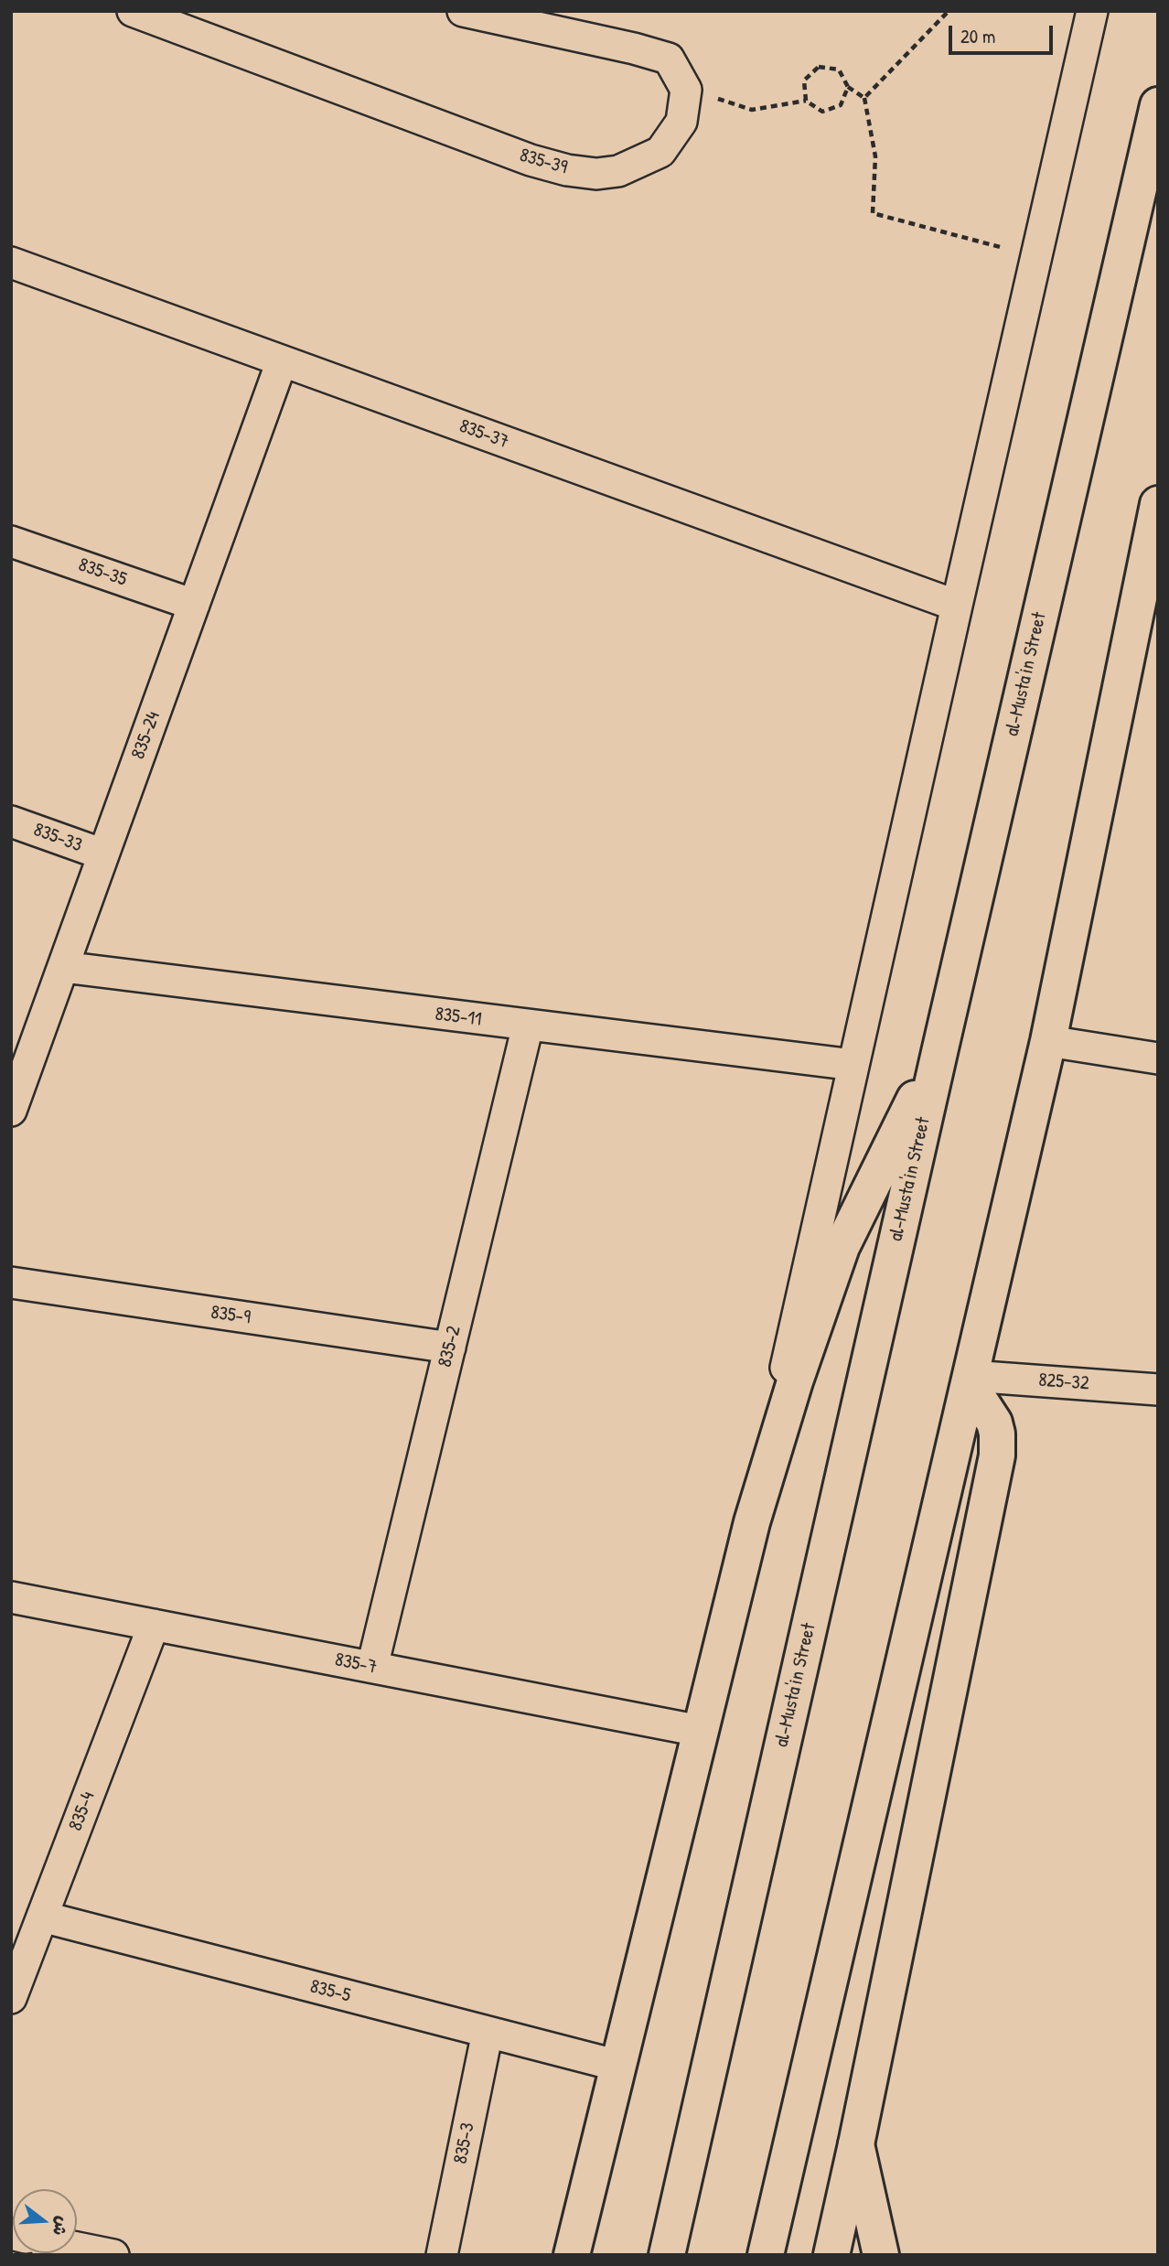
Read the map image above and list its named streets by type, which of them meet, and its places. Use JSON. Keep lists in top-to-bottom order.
{
  "streets": {
    "main road": ["al-Musta'in Street"],
    "street": [
      "835-39",
      "835-37",
      "835-35",
      "835-24",
      "835-33",
      "835-11",
      "835-9",
      "835-2",
      "825-32",
      "835-7",
      "835-4",
      "835-5",
      "835-3"
    ]
  },
  "crossings": [
    ["835-37", "835-24"],
    ["835-35", "835-24"],
    ["835-24", "835-33"],
    ["835-24", "835-11"],
    ["835-11", "835-2"],
    ["835-9", "835-2"],
    ["835-2", "835-7"],
    ["835-7", "835-4"],
    ["835-4", "835-5"],
    ["835-5", "835-3"]
  ],
  "scale_bar": "20 m",
  "north": "right"
}
